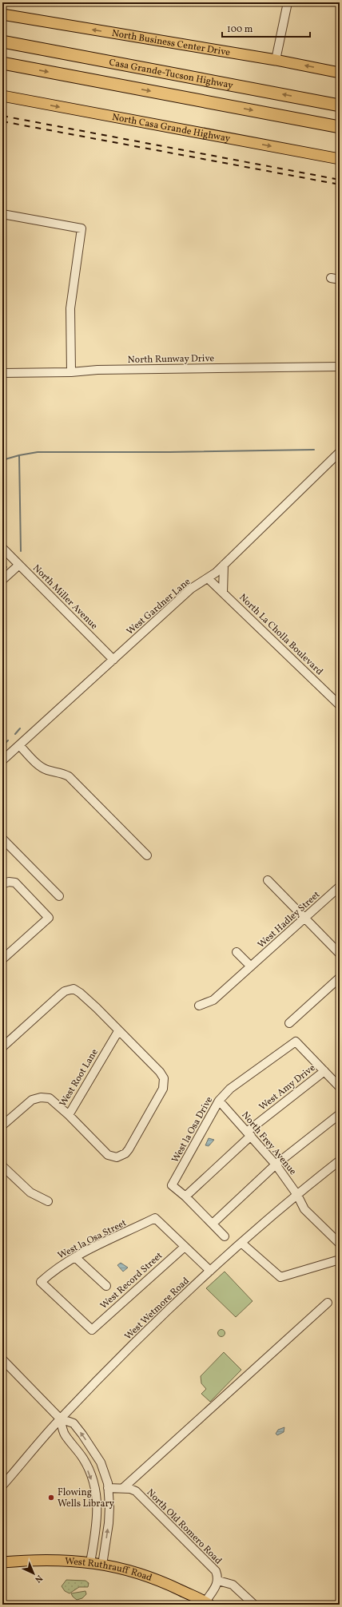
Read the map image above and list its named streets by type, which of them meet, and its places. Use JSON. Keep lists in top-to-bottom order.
{
  "streets": {
    "highway": ["Casa Grande-Tucson Highway"],
    "main road": ["North Business Center Drive", "North Casa Grande Highway", "West Ruthrauff Road"],
    "street": [
      "North Runway Drive",
      "North Miller Avenue",
      "West Gardner Lane",
      "North La Cholla Boulevard",
      "West Hadley Street",
      "West Root Lane",
      "West Amy Drive",
      "West la Osa Drive",
      "North Frey Avenue",
      "West la Osa Street",
      "West Record Street",
      "West Wetmore Road",
      "North Old Romero Road"
    ]
  },
  "crossings": [
    ["North Miller Avenue", "West Gardner Lane"],
    ["West Gardner Lane", "North La Cholla Boulevard"],
    ["West Amy Drive", "West la Osa Drive"],
    ["West Amy Drive", "North Frey Avenue"],
    ["West la Osa Drive", "North Frey Avenue"],
    ["North Frey Avenue", "West Wetmore Road"],
    ["West la Osa Street", "West Record Street"]
  ],
  "one_way": ["North Business Center Drive", "North Casa Grande Highway"],
  "places": ["Flowing Wells Library"],
  "scale_bar": "100 m",
  "north": "bottom right"
}
